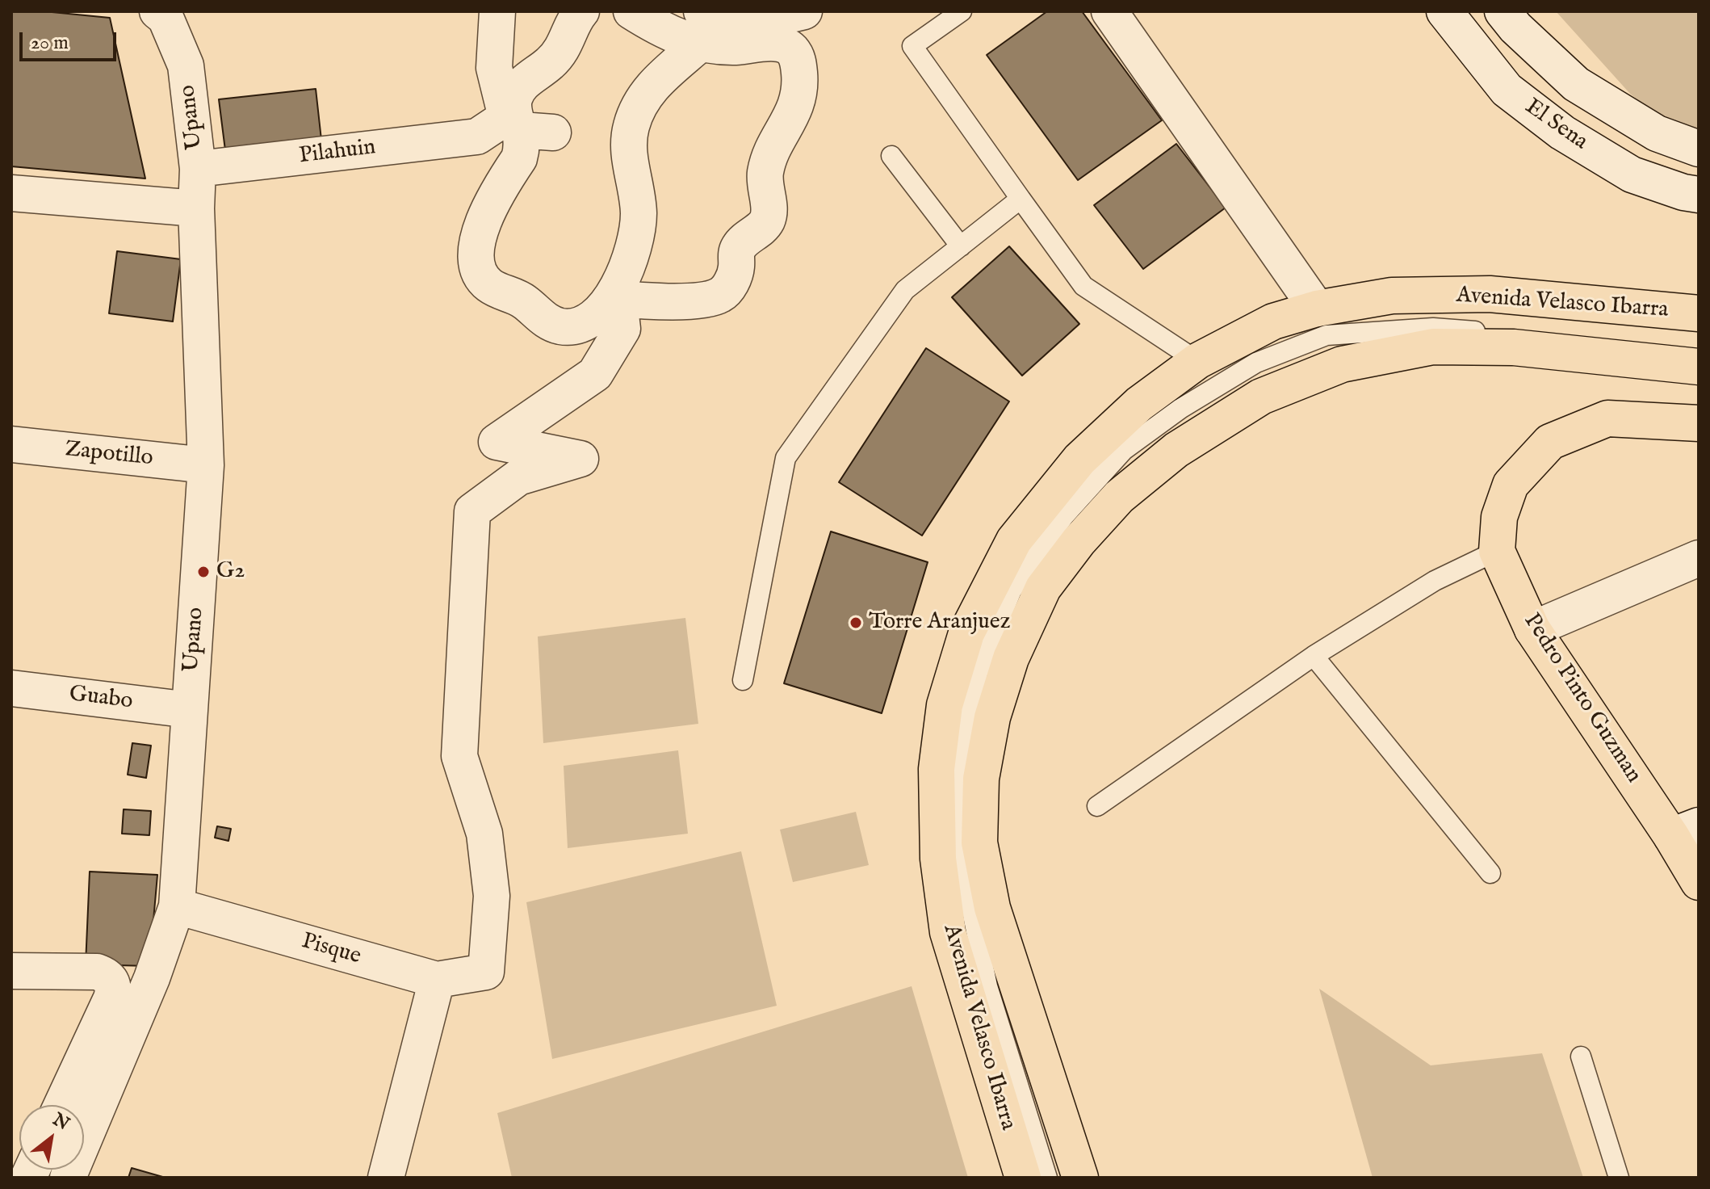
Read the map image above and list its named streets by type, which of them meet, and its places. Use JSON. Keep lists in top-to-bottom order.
{
  "streets": {
    "main road": ["Avenida Velasco Ibarra", "Pedro Pinto Guzman"],
    "street": [
      "Upano",
      "El Sena",
      "Pilahuin",
      "Zapotillo",
      "Guabo",
      "Pisque"
    ]
  },
  "crossings": [
    ["Upano", "Pilahuin"],
    ["Upano", "Zapotillo"],
    ["Upano", "Guabo"],
    ["Upano", "Pisque"]
  ],
  "places": ["G2", "Torre Aranjuez"],
  "scale_bar": "20 m",
  "north": "top right"
}
